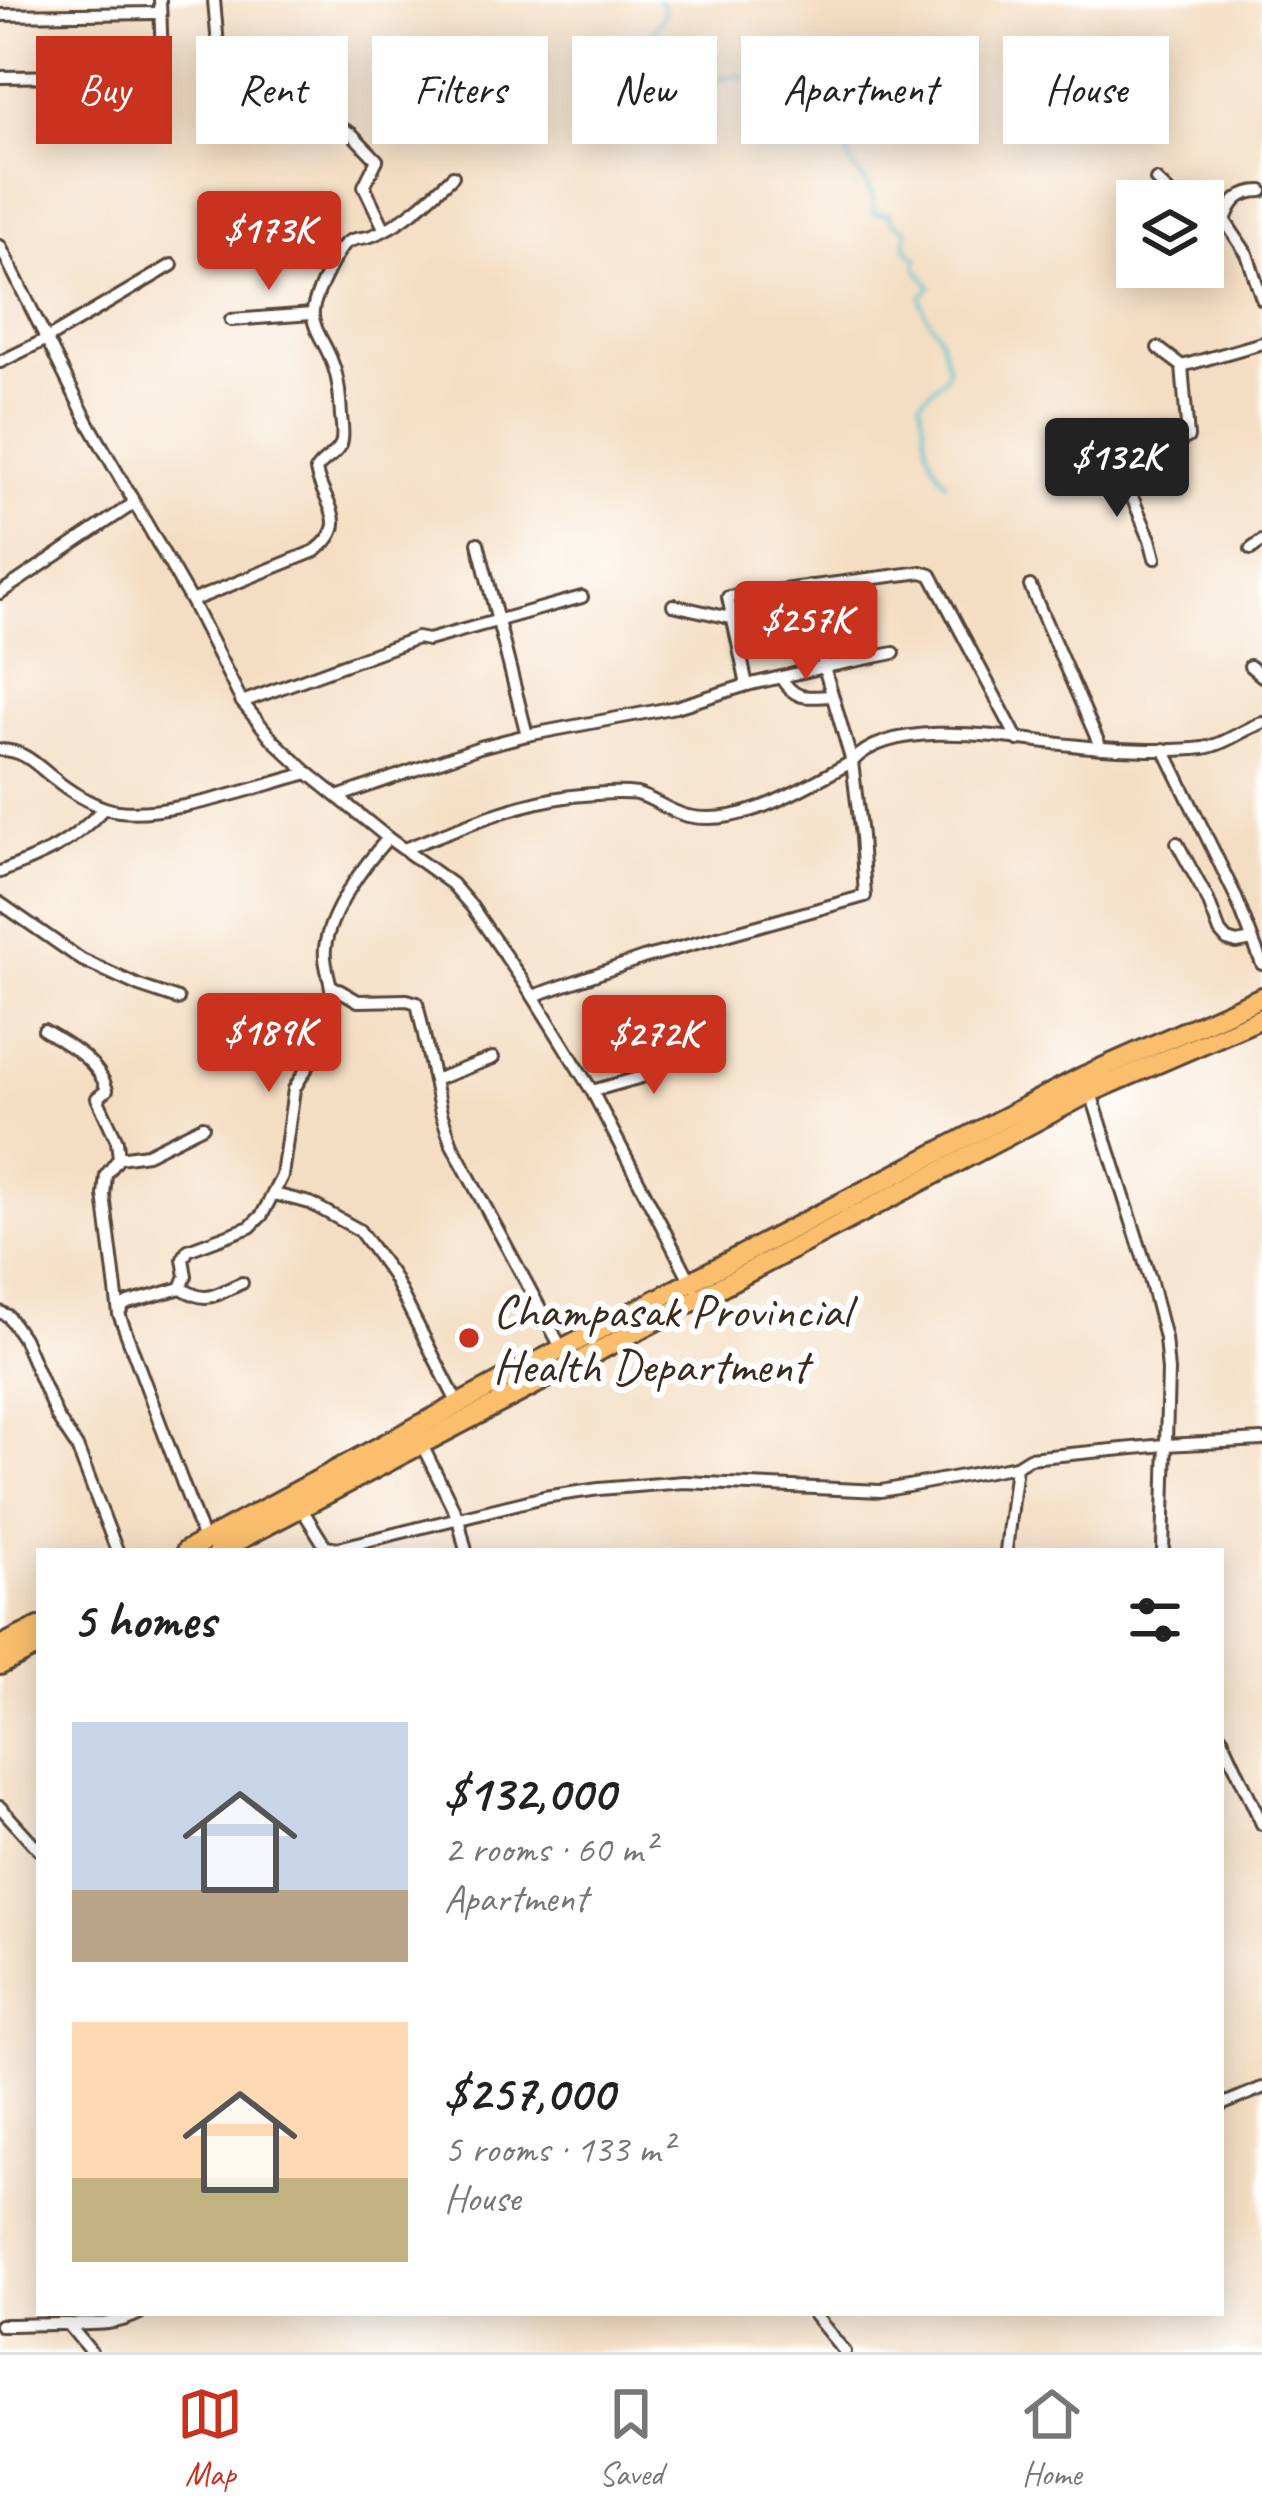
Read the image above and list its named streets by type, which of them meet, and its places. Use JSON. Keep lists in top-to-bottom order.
{
  "places": ["Champasak Provincial Health Department"],
  "page": {
    "chip": [
      "Buy",
      "Rent",
      "Filters",
      "New",
      "Apartment",
      "House"
    ],
    "price": [
      "$173K",
      "$132K",
      "$257K",
      "$189K",
      "$272K"
    ],
    "heading": "5 homes",
    "list": [
      {
        "name": "$132,000",
        "note": "2 rooms · 60 m² · Apartment"
      },
      {
        "name": "$257,000",
        "note": "5 rooms · 133 m² · House"
      }
    ],
    "tabs": ["Map", "Saved", "Home"]
  }
}
